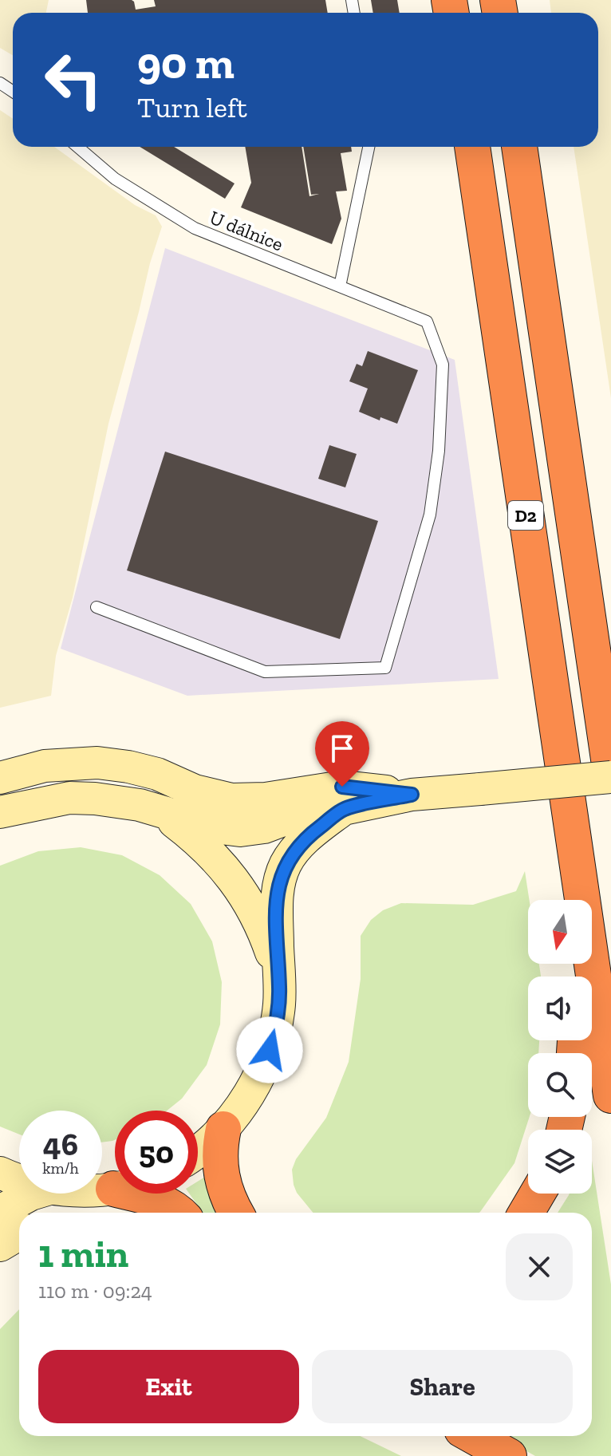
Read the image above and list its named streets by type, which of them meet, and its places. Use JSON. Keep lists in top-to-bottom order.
{
  "streets": {
    "highway": ["D2"],
    "lane": ["U dálnice"]
  },
  "north": "bottom",
  "page": {
    "turn": ["90 m", "Turn left"],
    "speed": "46 km/h",
    "limit": "50",
    "heading": ["1 min", "110 m · 09:24"],
    "buttons": ["Exit", "Share"]
  }
}
